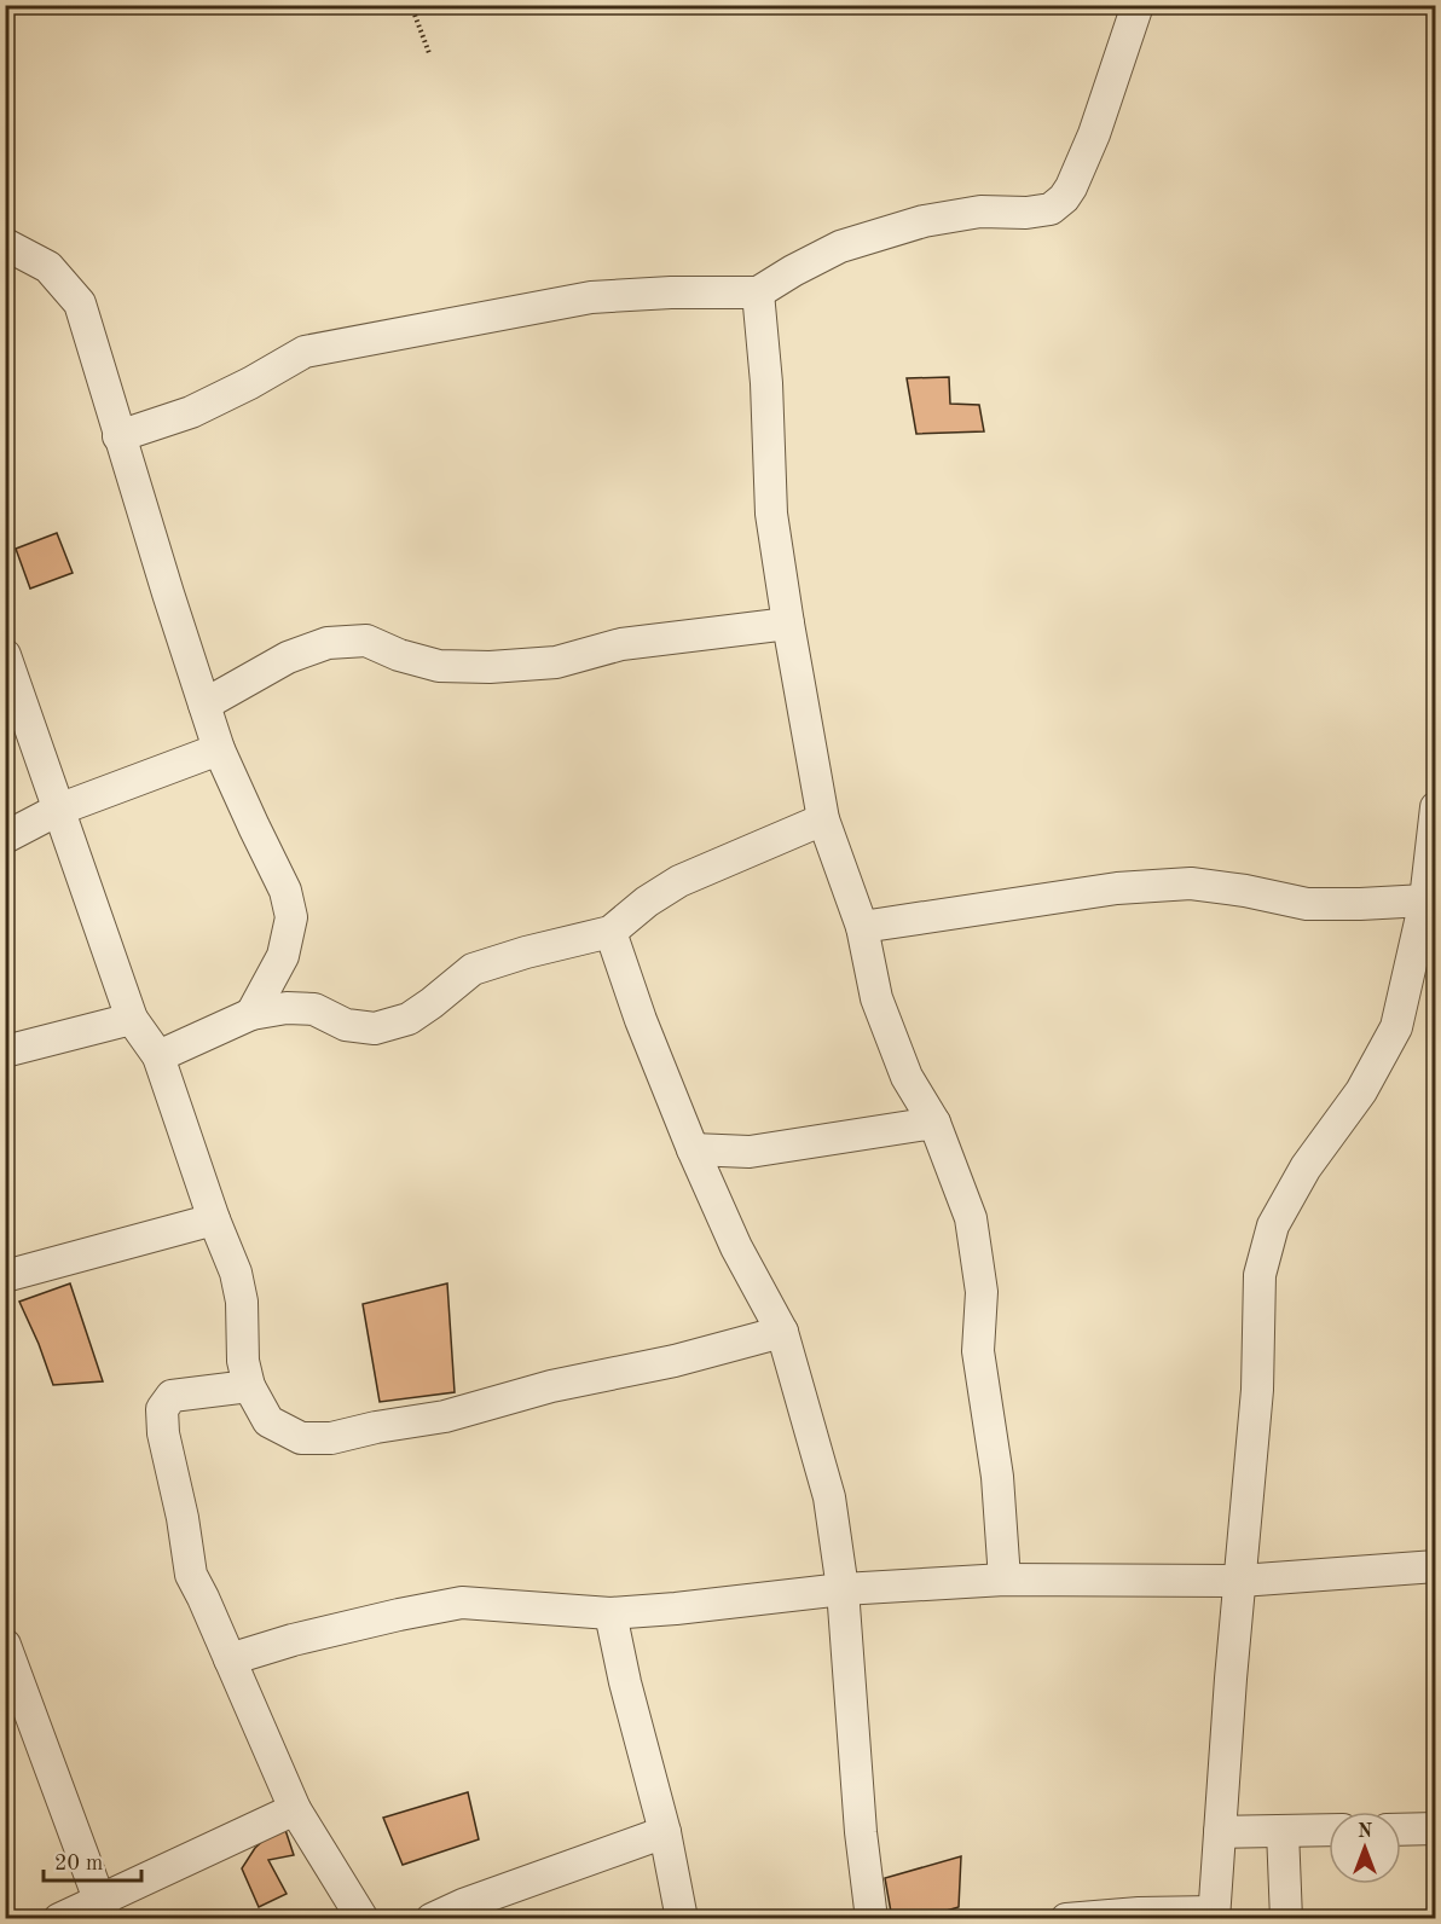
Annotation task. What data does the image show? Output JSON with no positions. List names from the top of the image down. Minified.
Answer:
{"scale_bar":"20 m","north":"top"}
